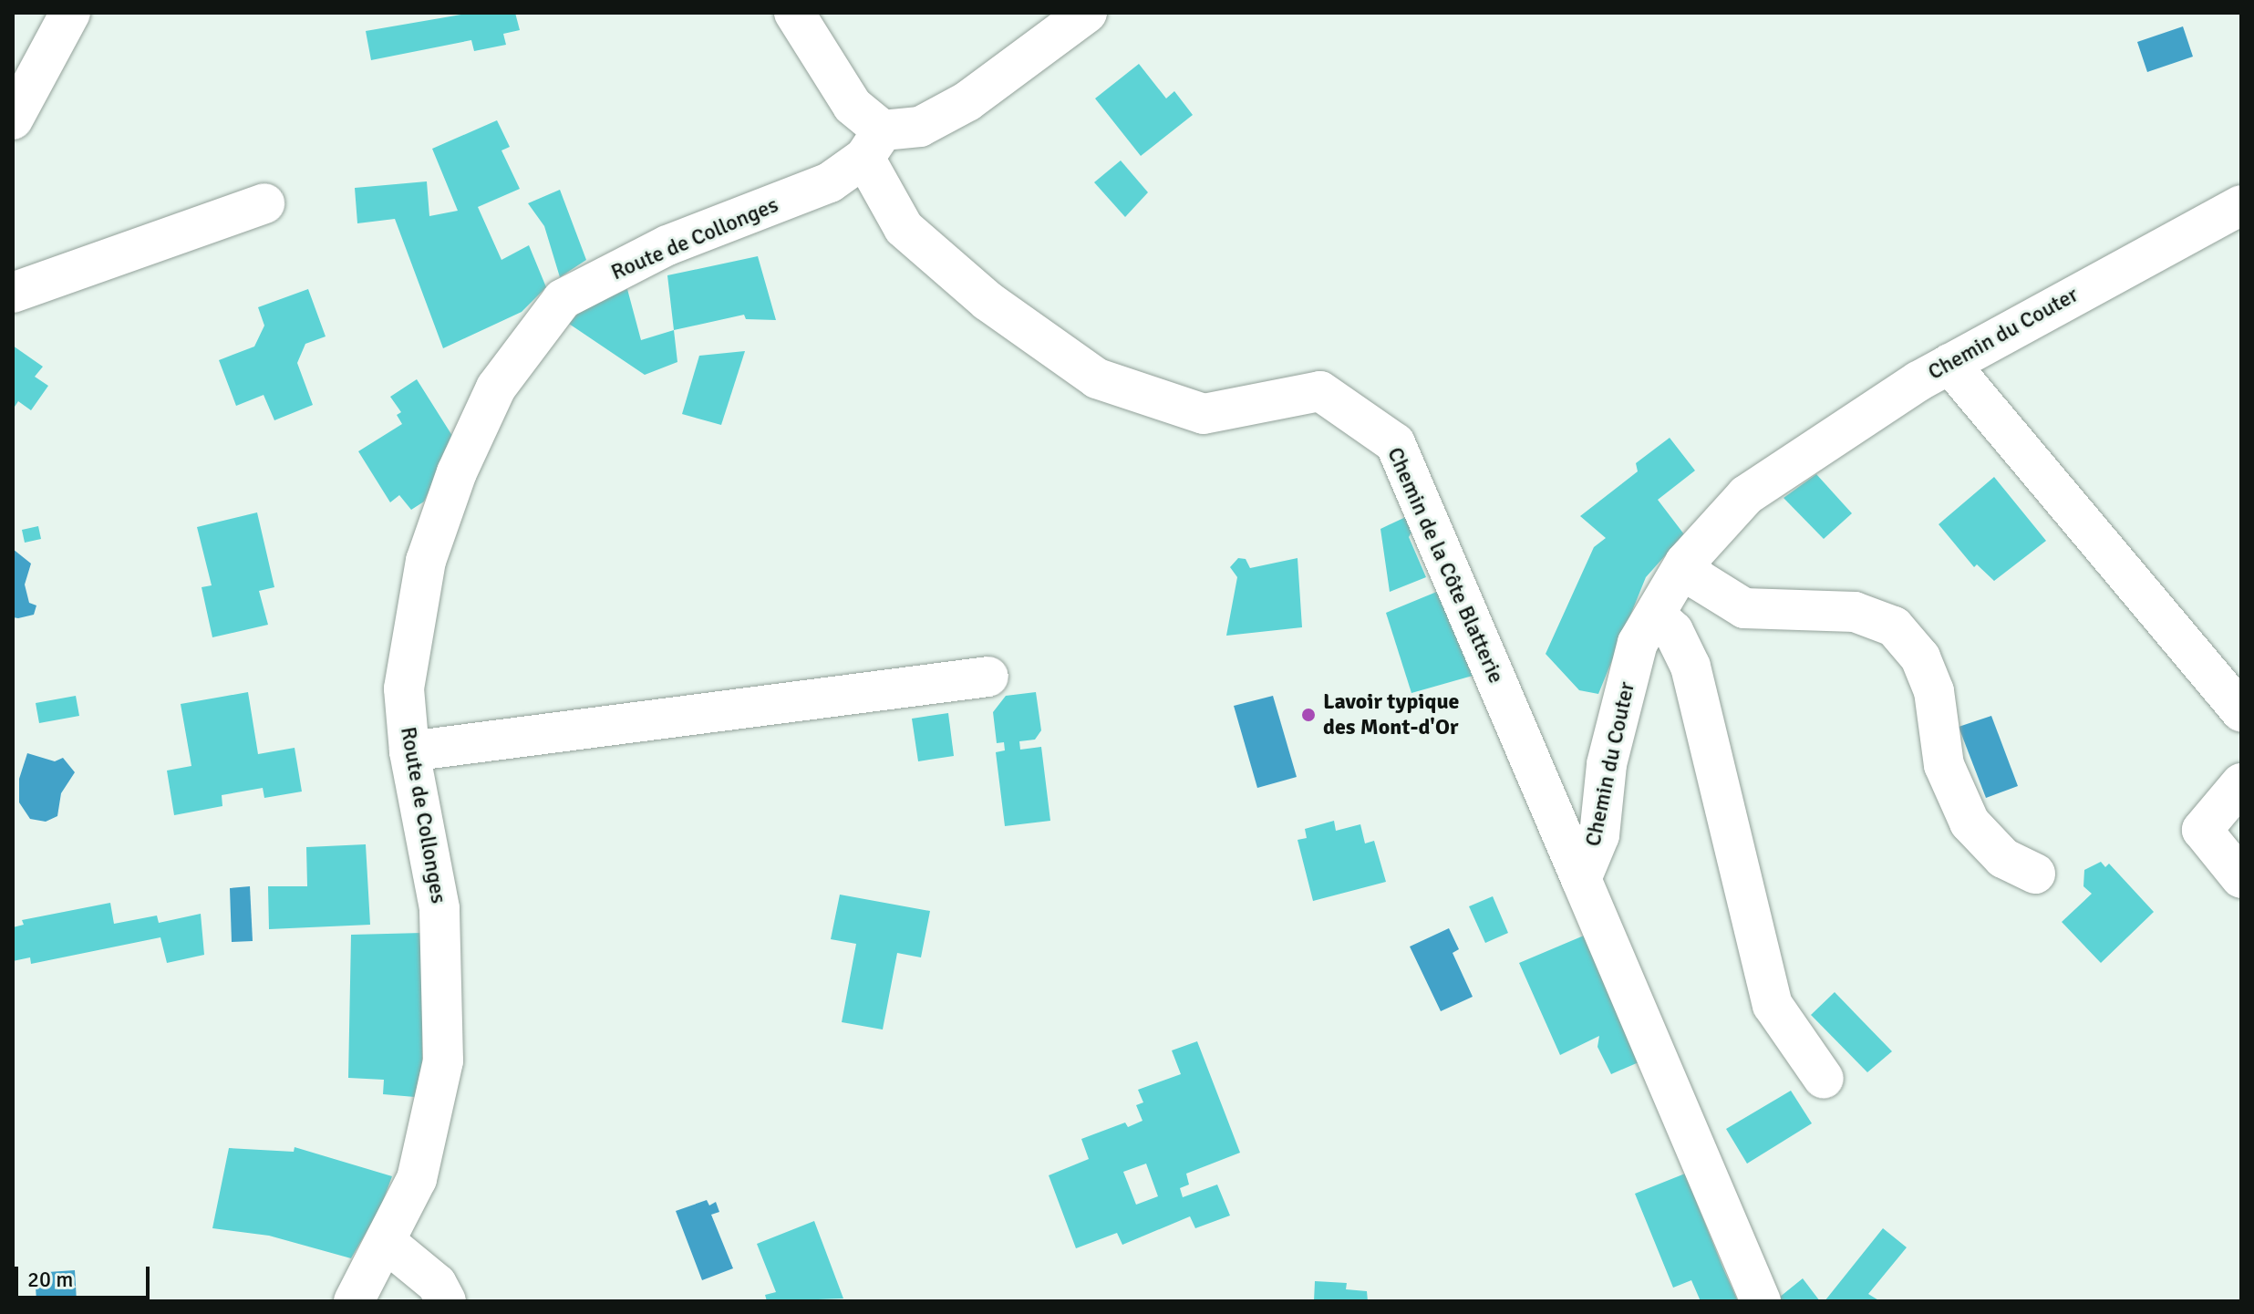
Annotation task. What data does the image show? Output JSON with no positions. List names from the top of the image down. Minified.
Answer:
{"streets":{"street":["Route de Collonges","Chemin du Couter","Chemin de la Côte Blatterie"]},"crossings":[["Route de Collonges","Chemin de la Côte Blatterie"],["Chemin du Couter","Chemin de la Côte Blatterie"]],"places":["Lavoir typique des Mont-d'Or"],"scale_bar":"20 m"}
